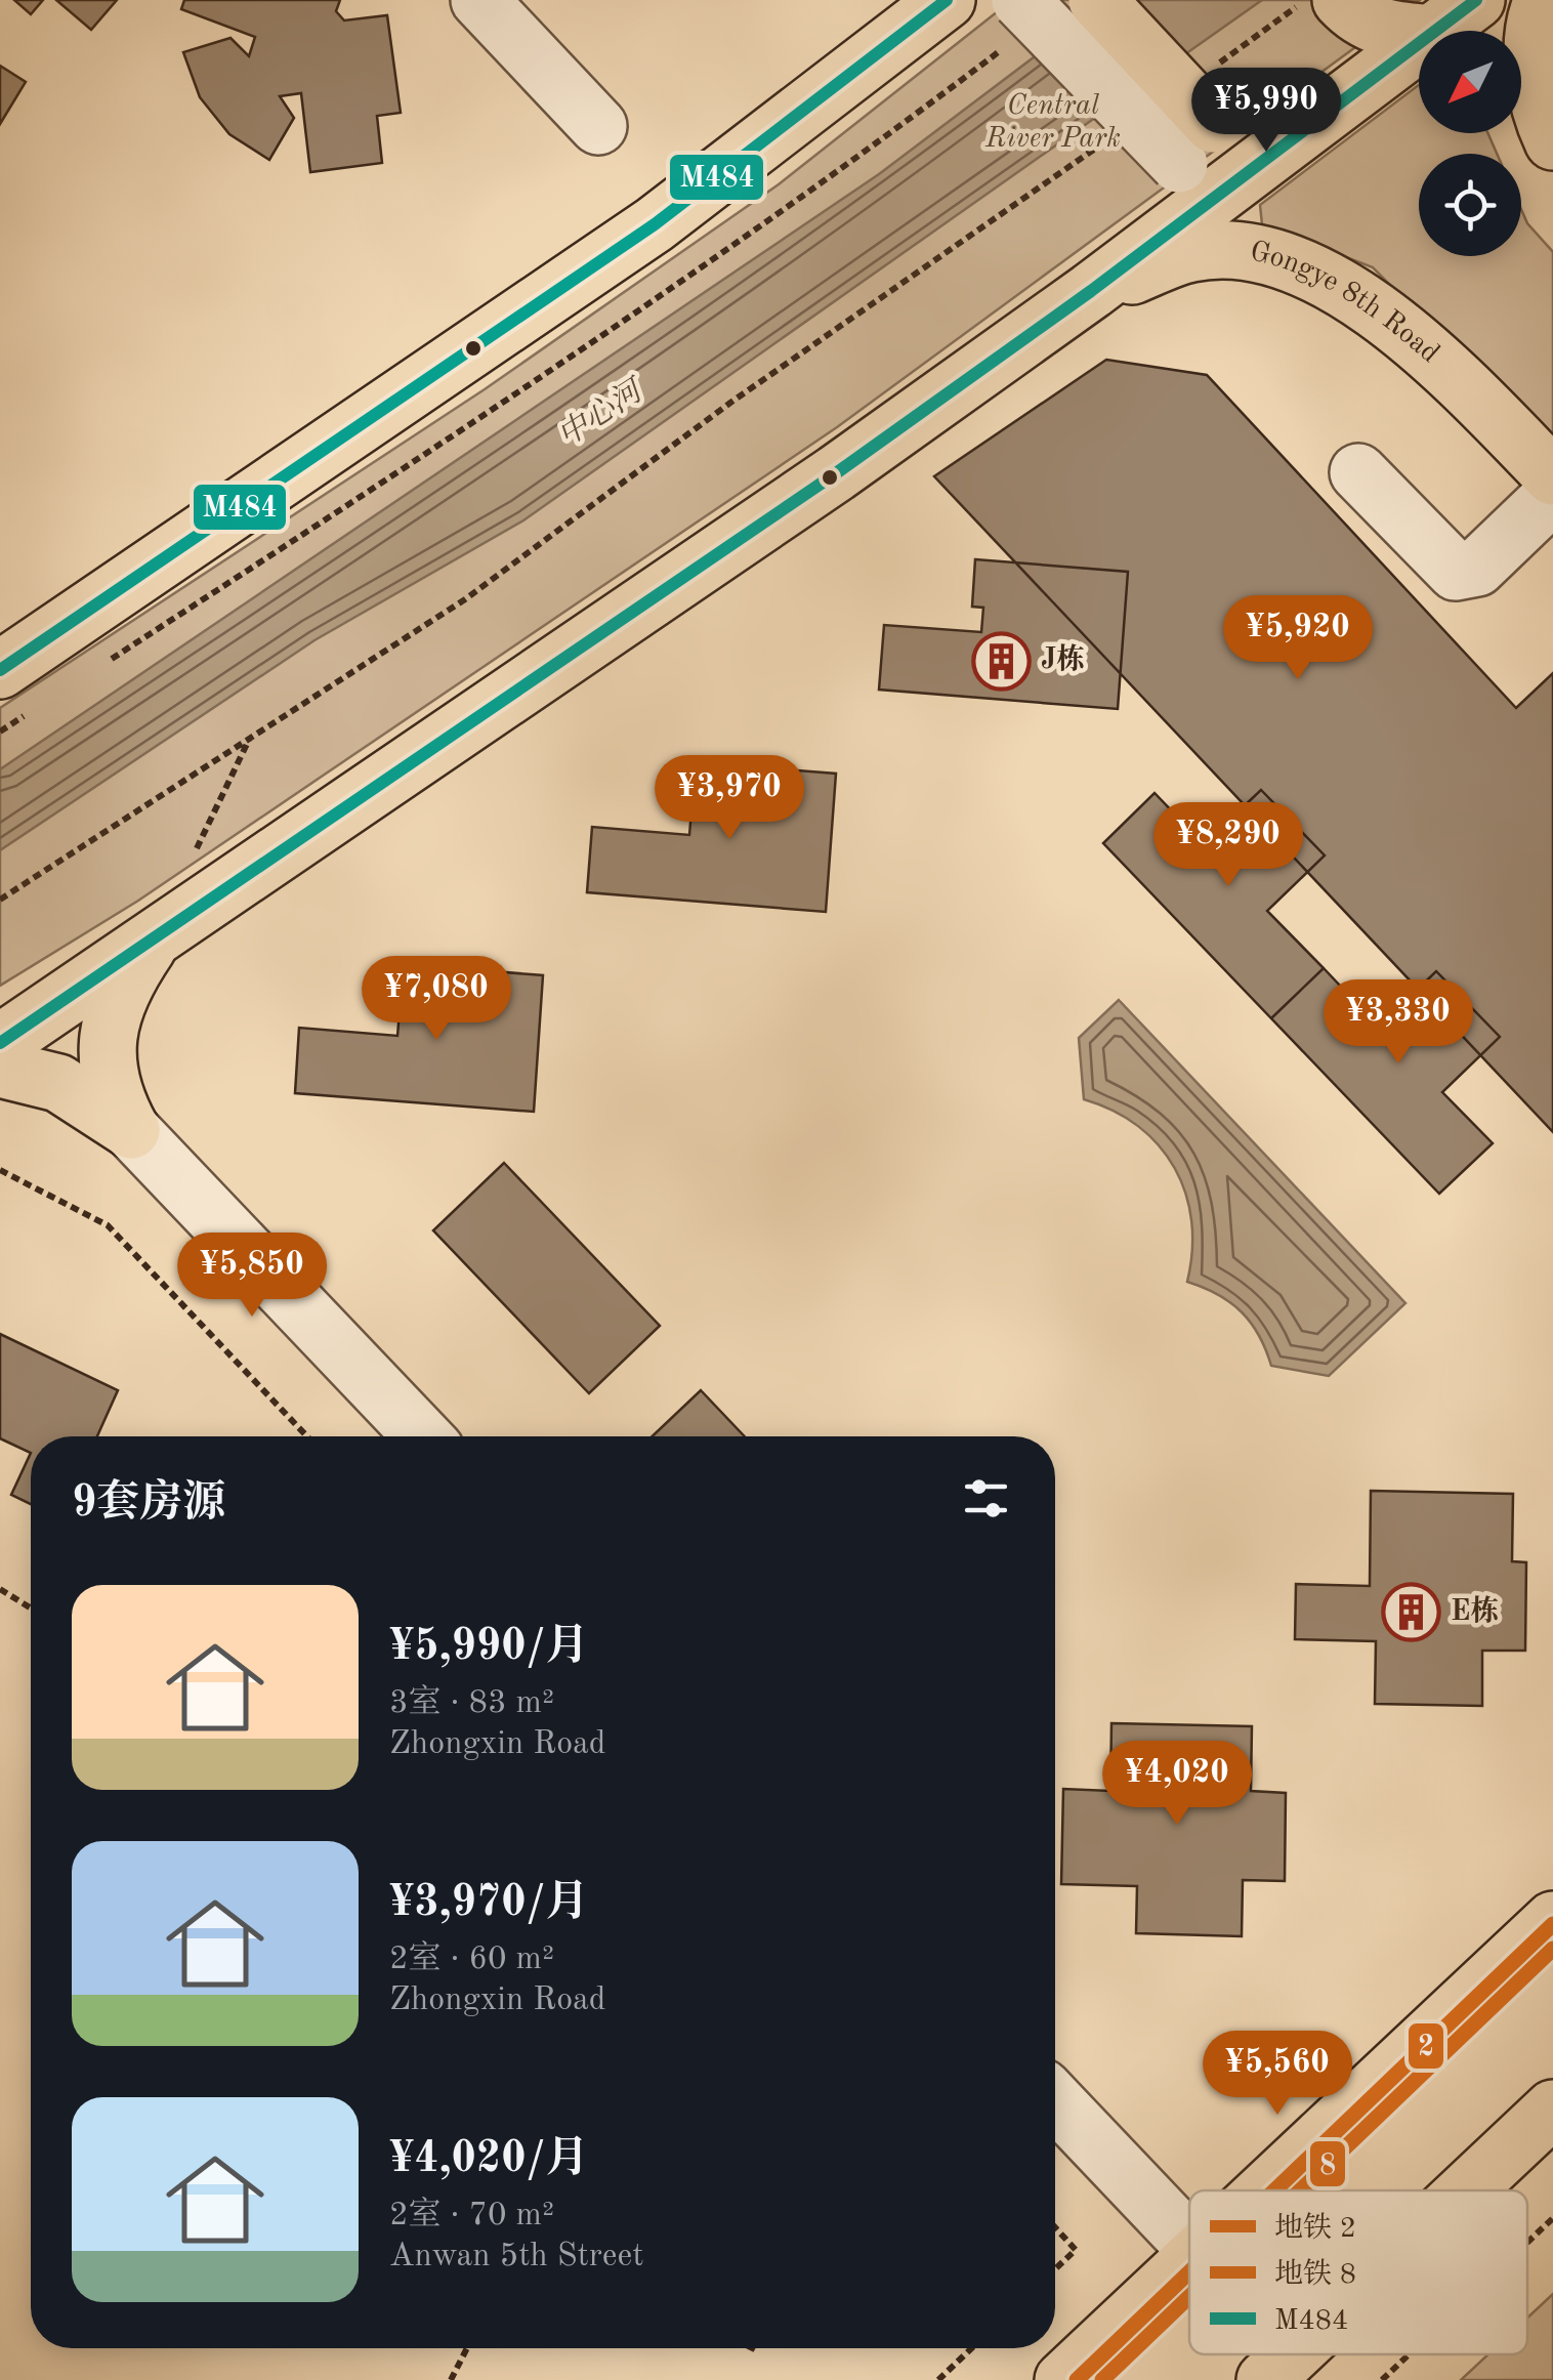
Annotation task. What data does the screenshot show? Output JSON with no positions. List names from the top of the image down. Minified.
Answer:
{"streets":{"main road":["Gongye 8th Road"]},"water":["中心河"],"parks":["Central River Park"],"places":{"building":["J栋","E栋"]},"lines":["transit line M484","metro line 2","metro line 8"],"legend":["地铁 2","地铁 8","M484"],"north":"bottom left","page":{"price":["¥5,990","¥5,920","¥3,970","¥8,290","¥7,080","¥3,330","¥5,850","¥4,020","¥5,560"],"heading":"9套房源","list":[{"name":"¥5,990/月","note":"3室 · 83 m² · Zhongxin Road"},{"name":"¥3,970/月","note":"2室 · 60 m² · Zhongxin Road"},{"name":"¥4,020/月","note":"2室 · 70 m² · Anwan 5th Street"}]}}
